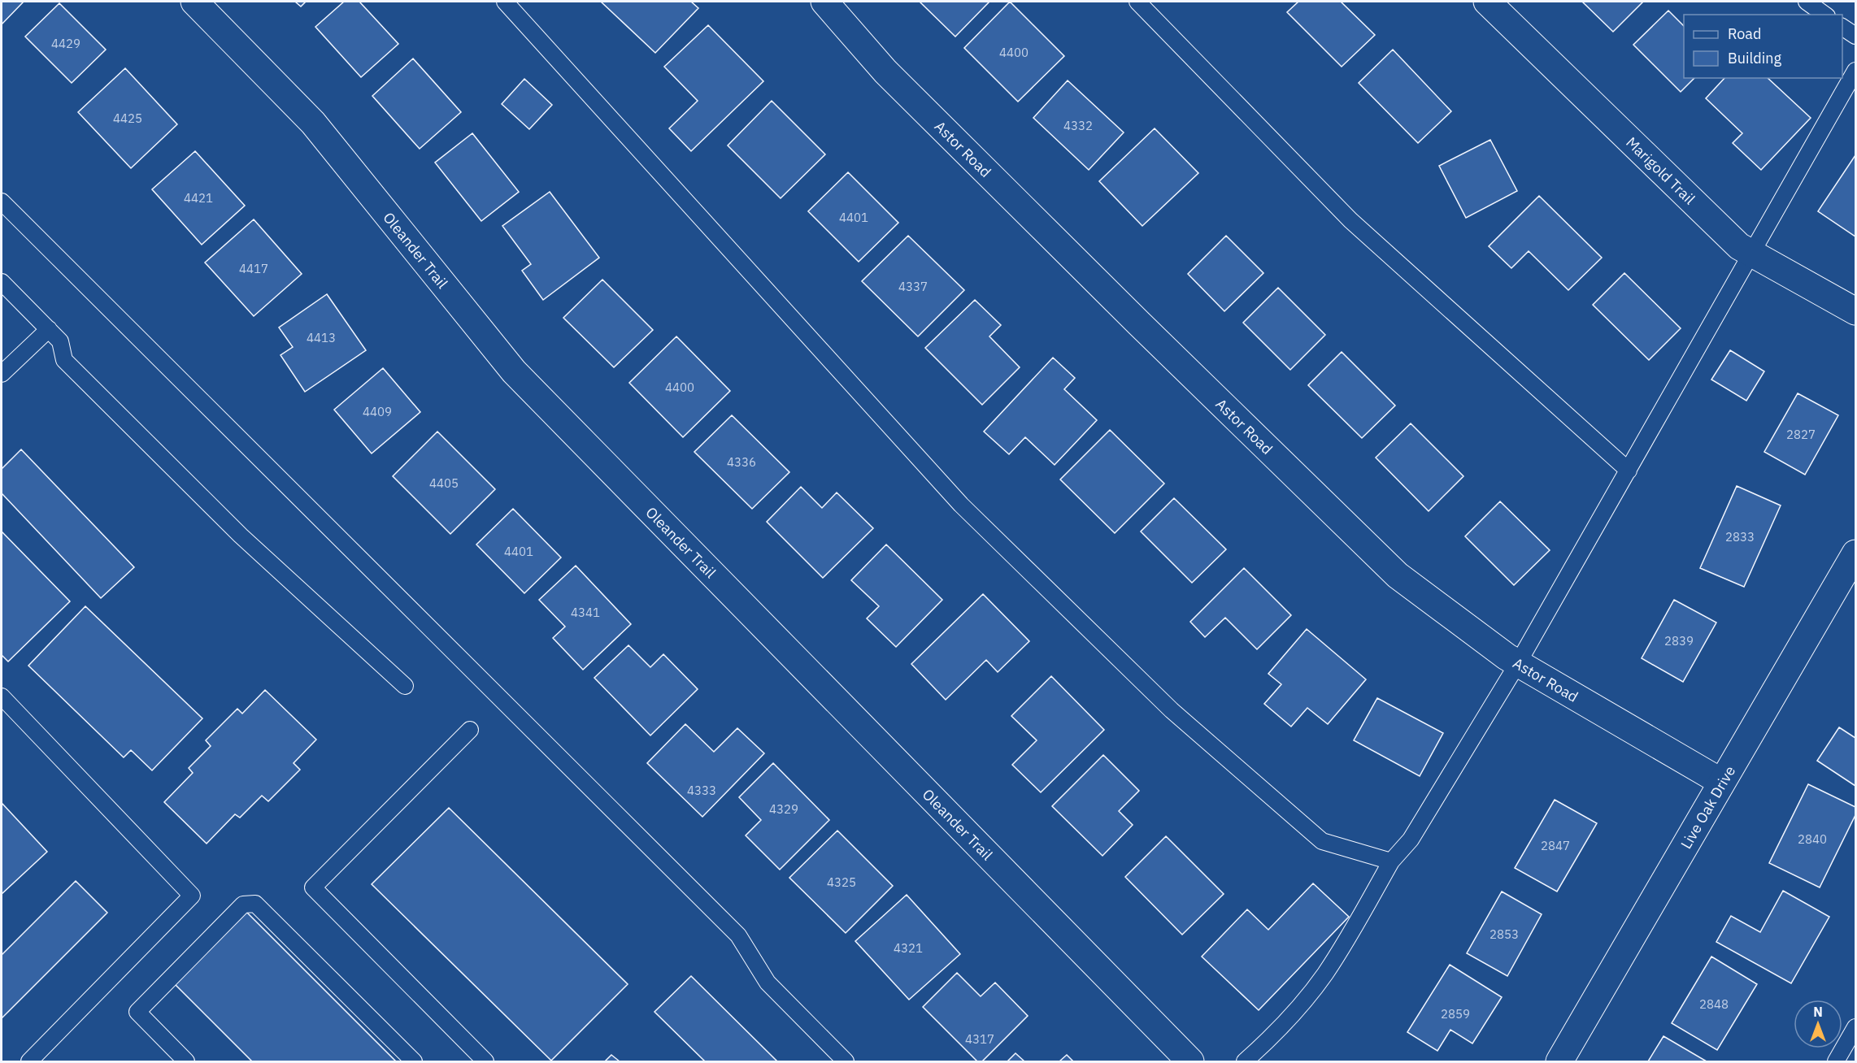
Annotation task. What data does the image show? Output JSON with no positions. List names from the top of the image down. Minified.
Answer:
{"streets":{"street":["Astor Road","Marigold Trail","Oleander Trail","Live Oak Drive"]},"crossings":[["Astor Road","Live Oak Drive"]],"house_numbers":["4429","4400","4425","4332","4421","4401","4417","4337","4413","4400","4409","2827","4336","4405","2833","4401","4341","2839","4333","4329","2840","2847","4325","2853","4321","2848","2859","4317"],"legend":["Road","Building"],"north":"top"}
